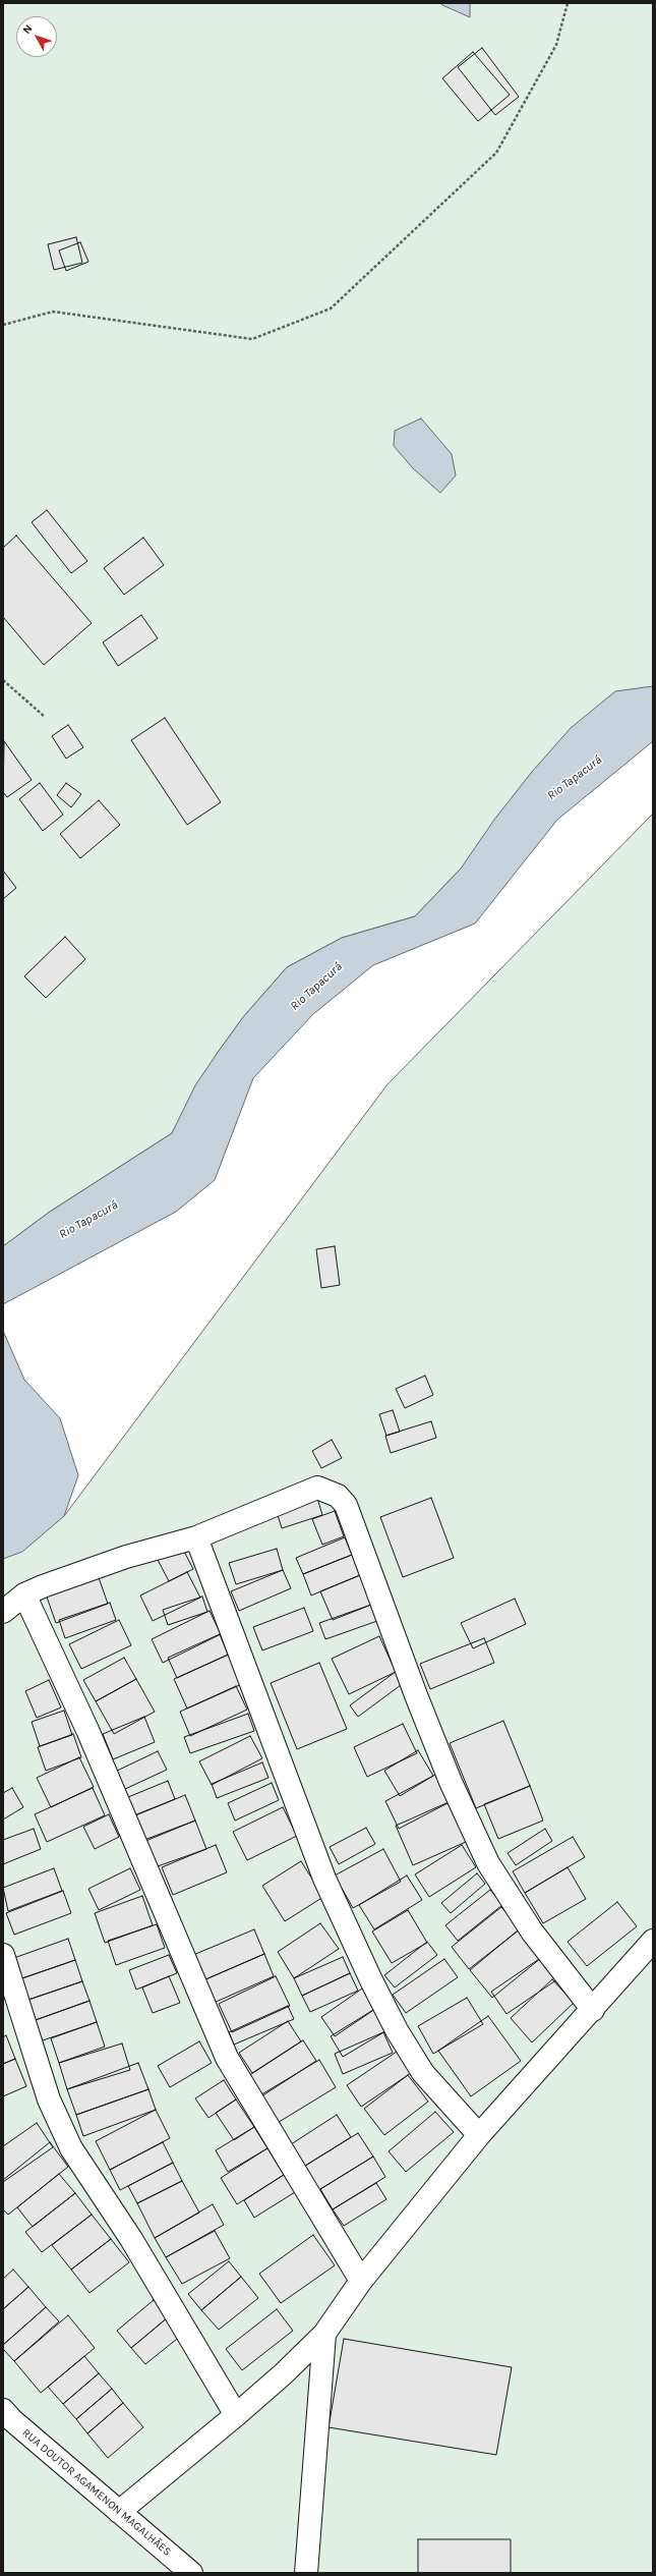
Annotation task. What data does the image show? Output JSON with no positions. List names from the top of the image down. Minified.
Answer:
{"streets":{"street":["RUA DOUTOR AGAMENON MAGALHÃES"]},"water":["Rio Tapacurá"],"north":"top left"}
